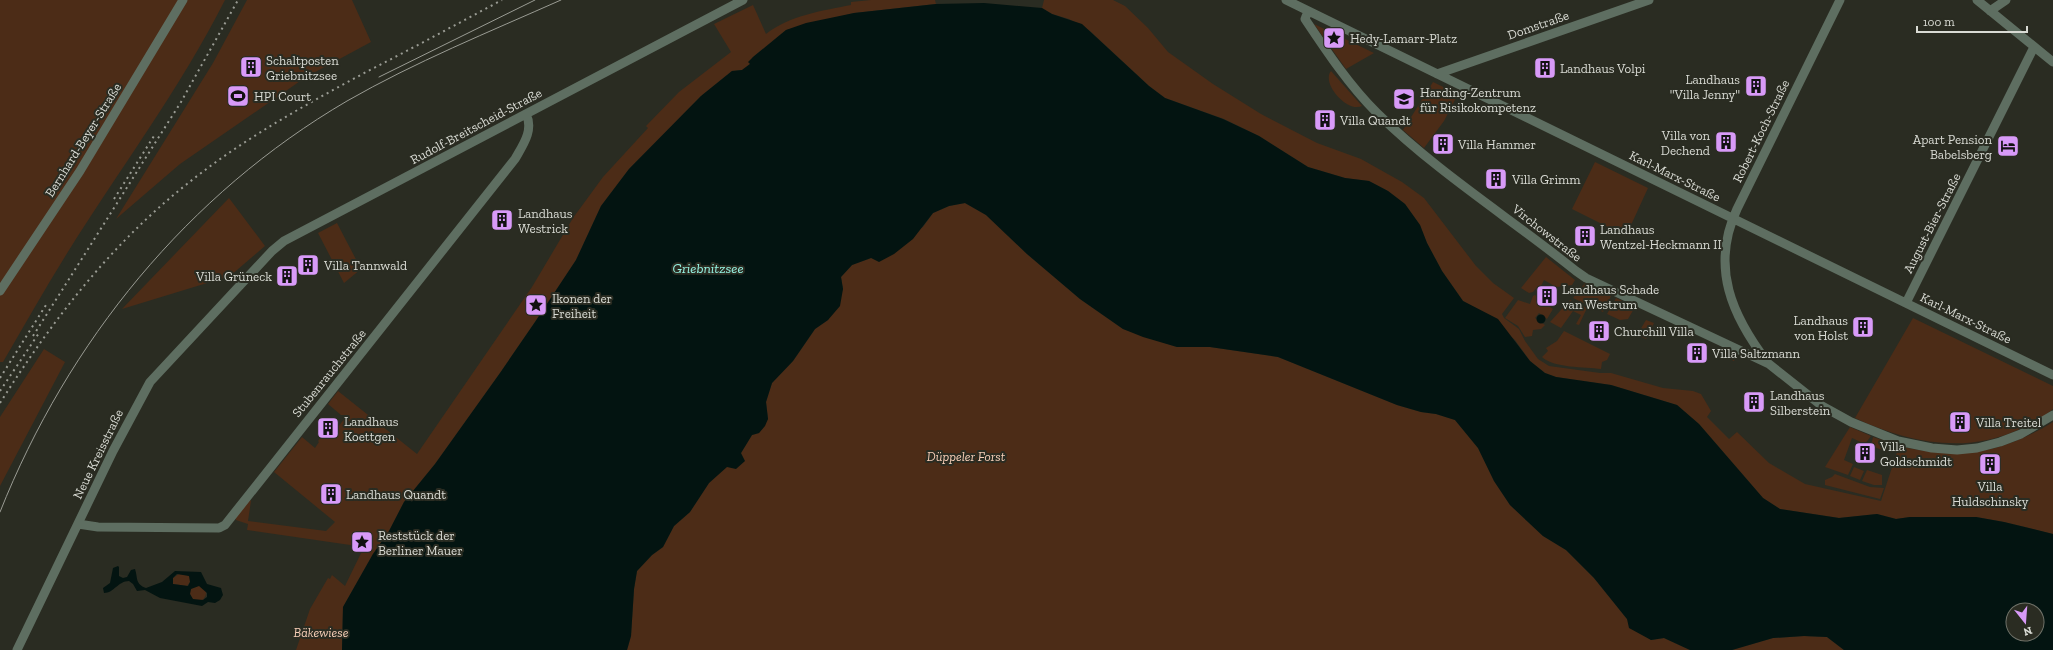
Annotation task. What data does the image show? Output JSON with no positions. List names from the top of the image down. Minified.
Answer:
{"streets":{"street":["Domstraße","Rudolf-Breitscheid-Straße","Robert-Koch-Straße","Bernhard-Beyer-Straße","Karl-Marx-Straße","August-Bier-Straße","Virchowstraße","Stubenrauchstraße","Neue Kreisstraße"]},"crossings":[["Domstraße","Karl-Marx-Straße"],["Rudolf-Breitscheid-Straße","Stubenrauchstraße"],["Rudolf-Breitscheid-Straße","Neue Kreisstraße"],["Robert-Koch-Straße","Karl-Marx-Straße"],["Robert-Koch-Straße","Virchowstraße"],["Karl-Marx-Straße","August-Bier-Straße"],["Karl-Marx-Straße","Virchowstraße"],["Stubenrauchstraße","Neue Kreisstraße"]],"water":["Griebnitzsee"],"parks":["Düppeler Forst","Bäkewiese"],"places":{"place":["Hedy-Lamarr-Platz","Ikonen der Freiheit","Reststück der Berliner Mauer"],"building":["Schaltposten Griebnitzsee","Landhaus Volpi","Landhaus \"Villa Jenny\"","Villa Quandt","Villa von Dechend","Villa Hammer","Villa Grimm","Landhaus Westrick","Landhaus Wentzel-Heckmann II","Villa Tannwald","Villa Grüneck","Landhaus Schade van Westrum","Landhaus von Holst","Churchill Villa","Villa Saltzmann","Landhaus Silberstein","Villa Treitel","Landhaus Koettgen","Villa Goldschmidt","Villa Huldschinsky","Landhaus Quandt"],"sports":["HPI Court"],"school or university":["Harding-Zentrum für Risikokompetenz"],"hotel":["Apart Pension Babelsberg"]},"scale_bar":"100 m","north":"bottom"}
